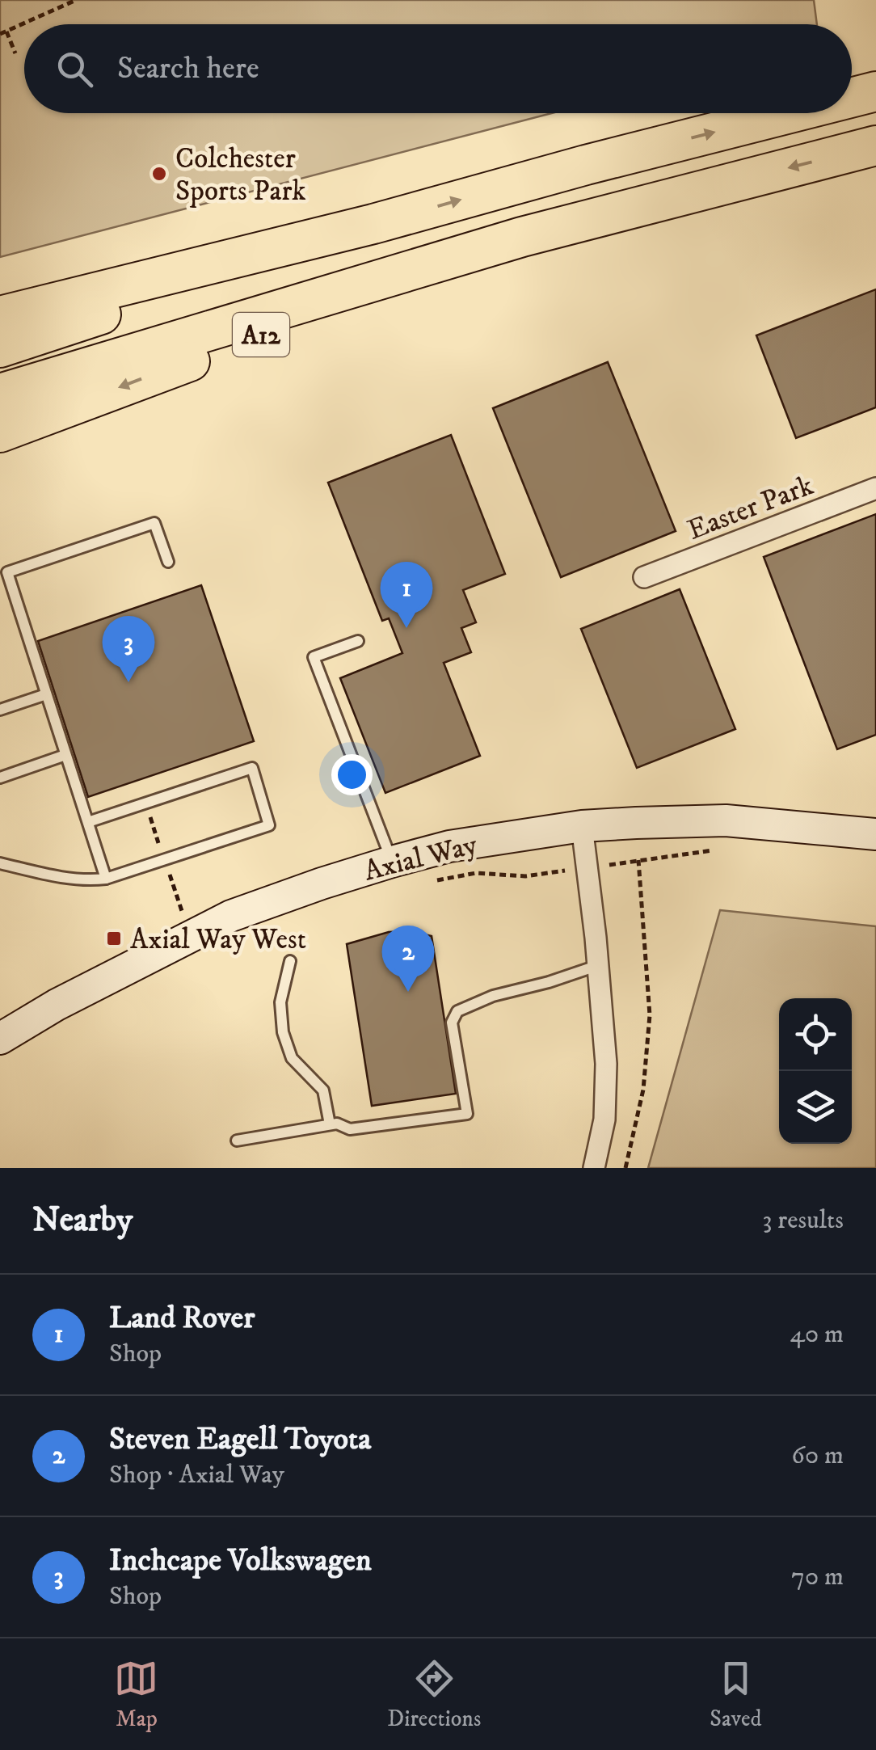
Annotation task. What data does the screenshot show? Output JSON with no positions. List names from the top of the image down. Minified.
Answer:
{"streets":{"highway":["A12"],"street":["Easter Park","Axial Way"]},"places":{"other":["Colchester Sports Park"],"transit":["Axial Way West"]},"page":{"search":"Search here","pins":["1","3","2"],"heading":["Nearby","3 results"],"list":[{"mark":"1","name":"Land Rover","note":"Shop","value":"40 m"},{"mark":"2","name":"Steven Eagell Toyota","note":"Shop · Axial Way","value":"60 m"},{"mark":"3","name":"Inchcape Volkswagen","note":"Shop","value":"70 m"}],"nav":["Map","Directions","Saved"]}}
